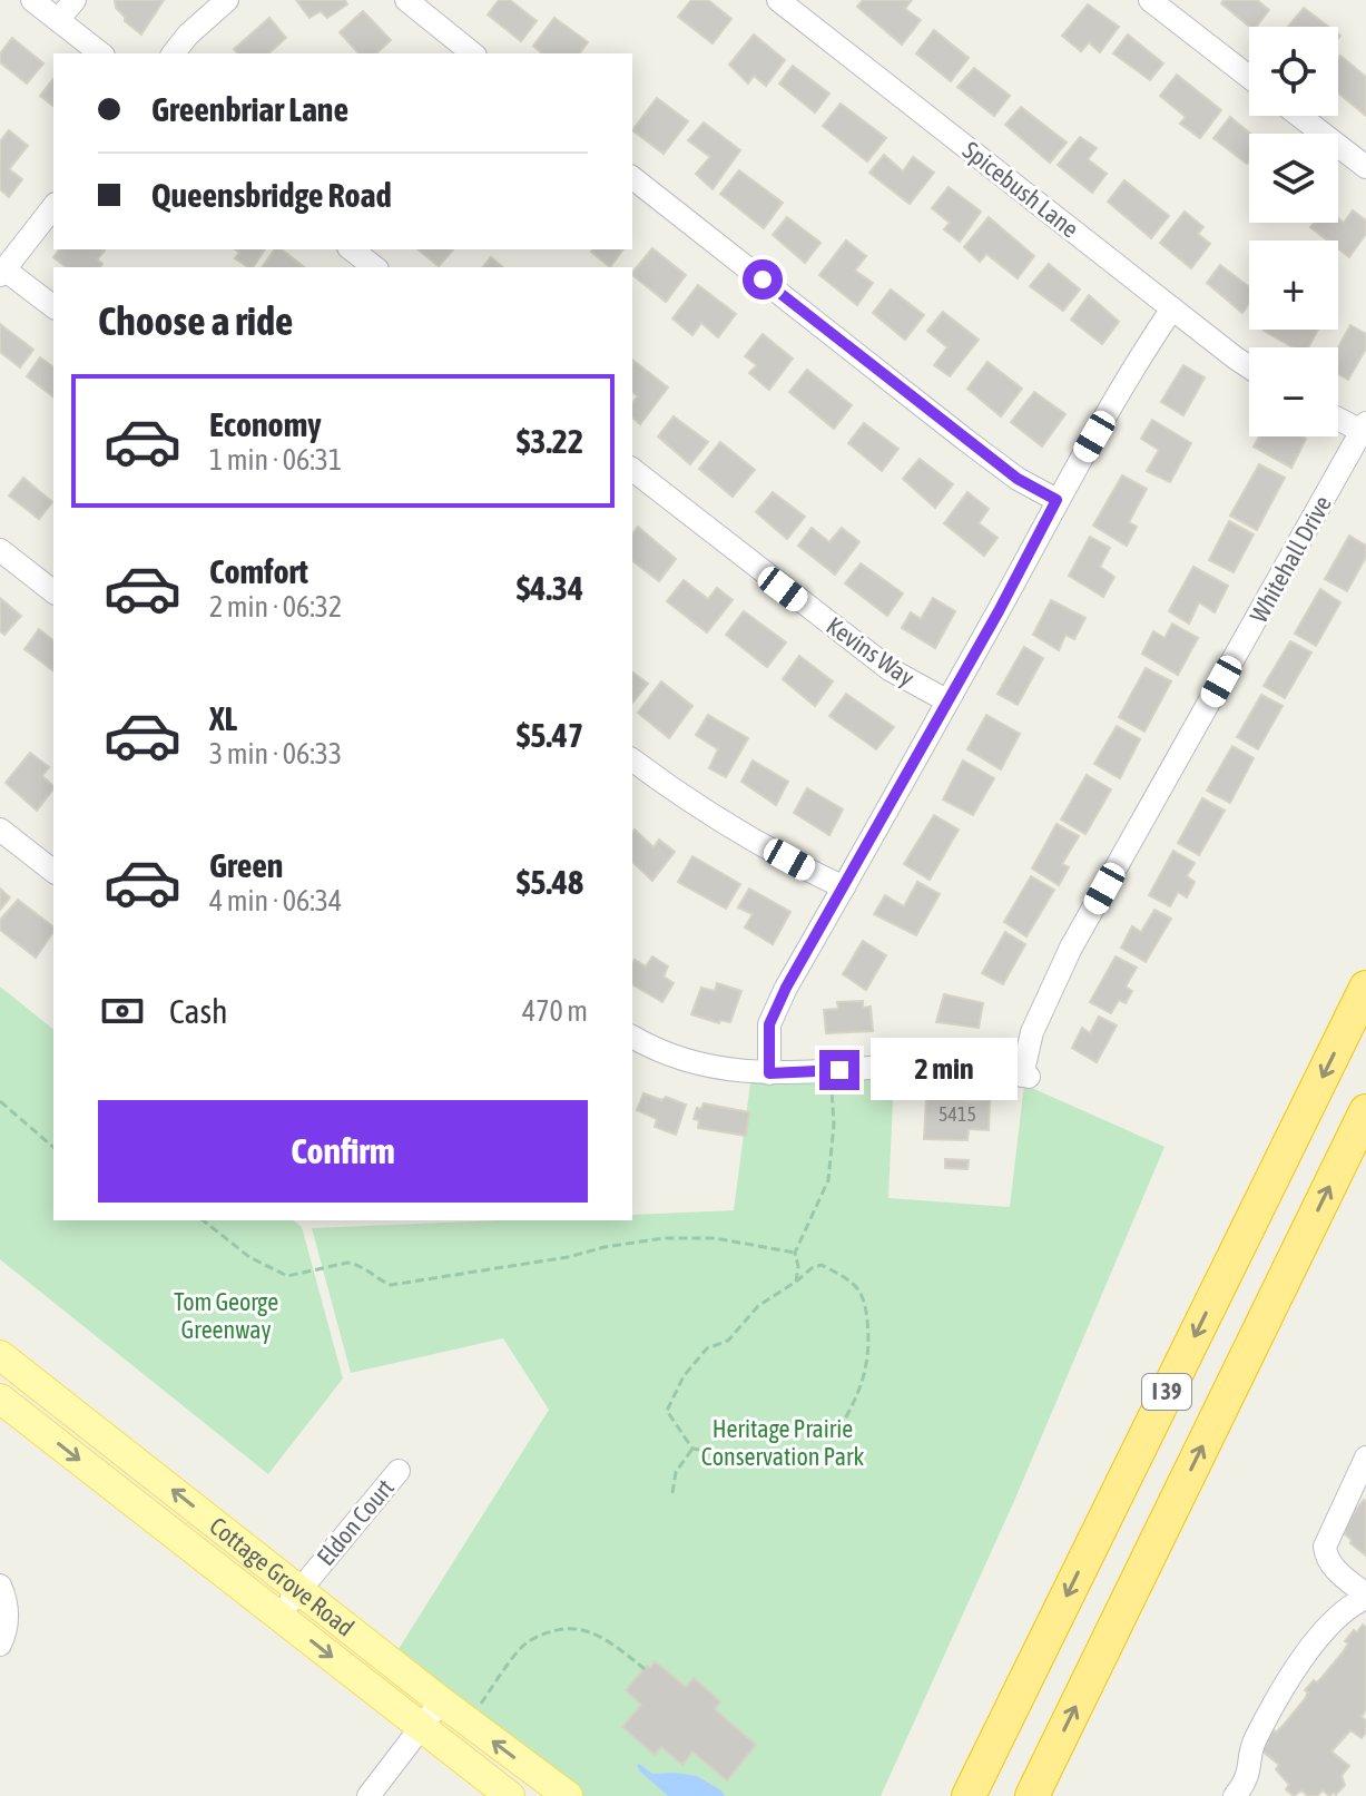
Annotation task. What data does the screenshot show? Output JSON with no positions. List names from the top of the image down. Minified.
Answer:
{"streets":{"highway":["I 39"],"main road":["Cottage Grove Road"],"street":["Spicebush Lane","Whitehall Drive","Kevins Way","Eldon Court"]},"crossings":[["Eldon Court","Cottage Grove Road"]],"parks":["Tom George Greenway","Heritage Prairie Conservation Park"],"house_numbers":["5415"],"page":{"map_buttons":["+","−"],"banner":["Greenbriar Lane","Queensbridge Road"],"heading":"Choose a ride","list":[{"name":"Economy","note":"1 min · 06:31","value":"$3.22"},{"name":"Comfort","note":"2 min · 06:32","value":"$4.34"},{"name":"XL","note":"3 min · 06:33","value":"$5.47"},{"name":"Green","note":"4 min · 06:34","value":"$5.48"}],"pay":["Cash","470 m"],"bubble":"2 min","buttons":"Confirm"}}
